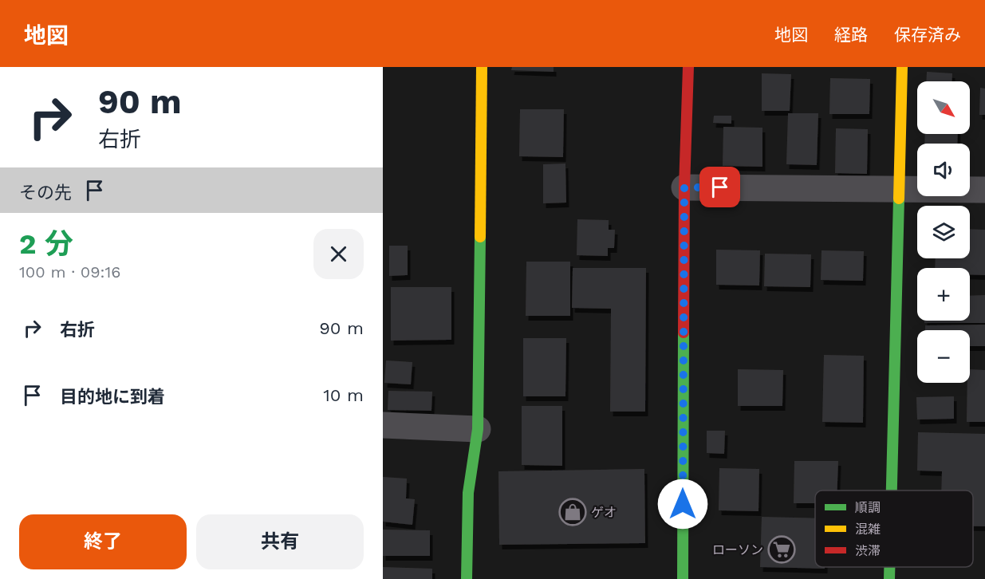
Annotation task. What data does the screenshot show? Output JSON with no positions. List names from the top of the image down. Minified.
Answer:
{"places":{"shop":["ゲオ"],"supermarket":["ローソン"]},"legend":["順調","混雑","渋滞"],"north":"bottom right","page":{"header":"地図","nav":["地図","経路","保存済み"],"turn":["90 m","右折"],"map_buttons":["+","−"],"then":"その先","heading":["2 分","100 m · 09:16"],"list":[{"name":"右折","value":"90 m"},{"name":"目的地に到着","value":"10 m"}],"buttons":["終了","共有"]}}
